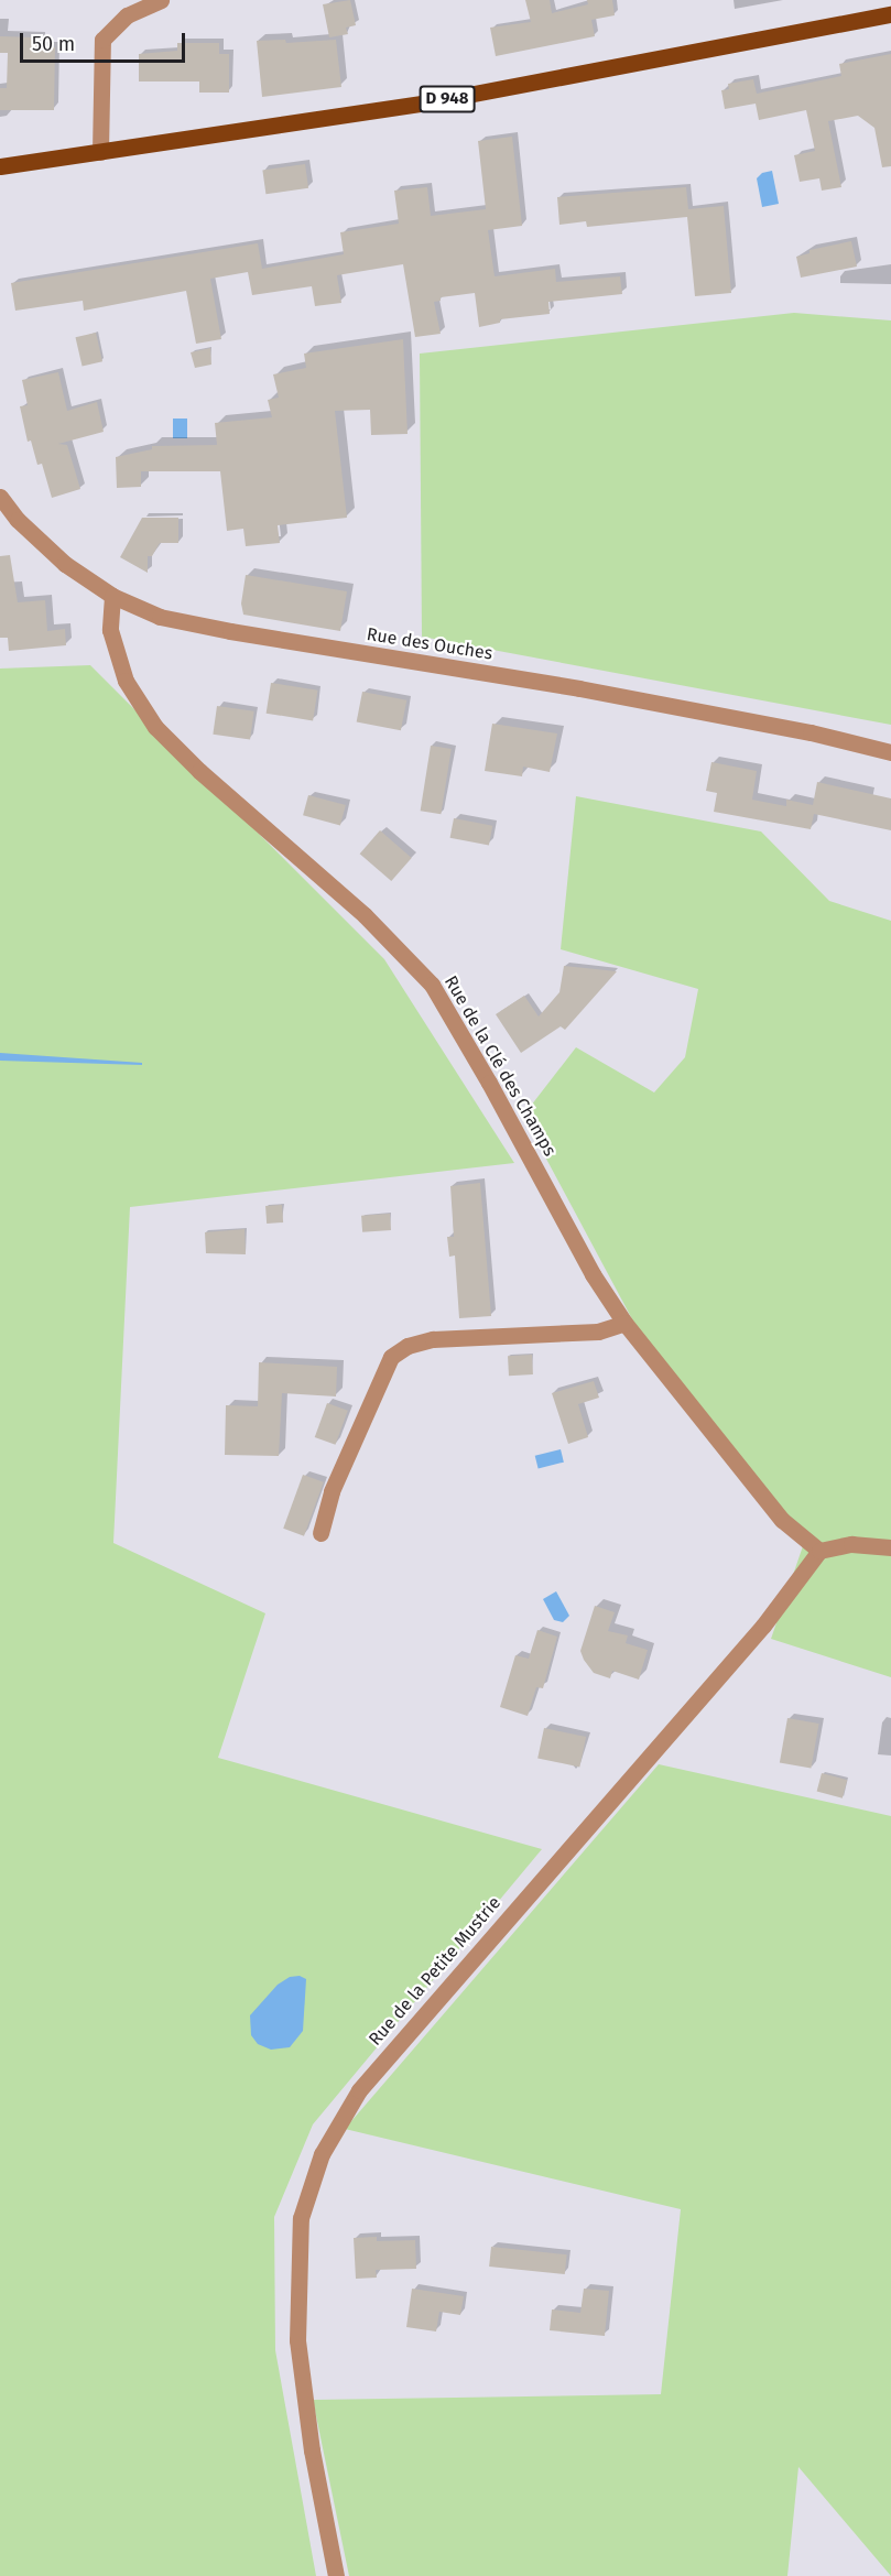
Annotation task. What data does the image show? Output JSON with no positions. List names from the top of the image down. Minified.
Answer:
{"streets":{"main road":["D 948"],"street":["Rue des Ouches","Rue de la Clé des Champs","Rue de la Petite Mustrie"]},"crossings":[["Rue des Ouches","Rue de la Clé des Champs"],["Rue de la Clé des Champs","Rue de la Petite Mustrie"]],"scale_bar":"50 m"}
